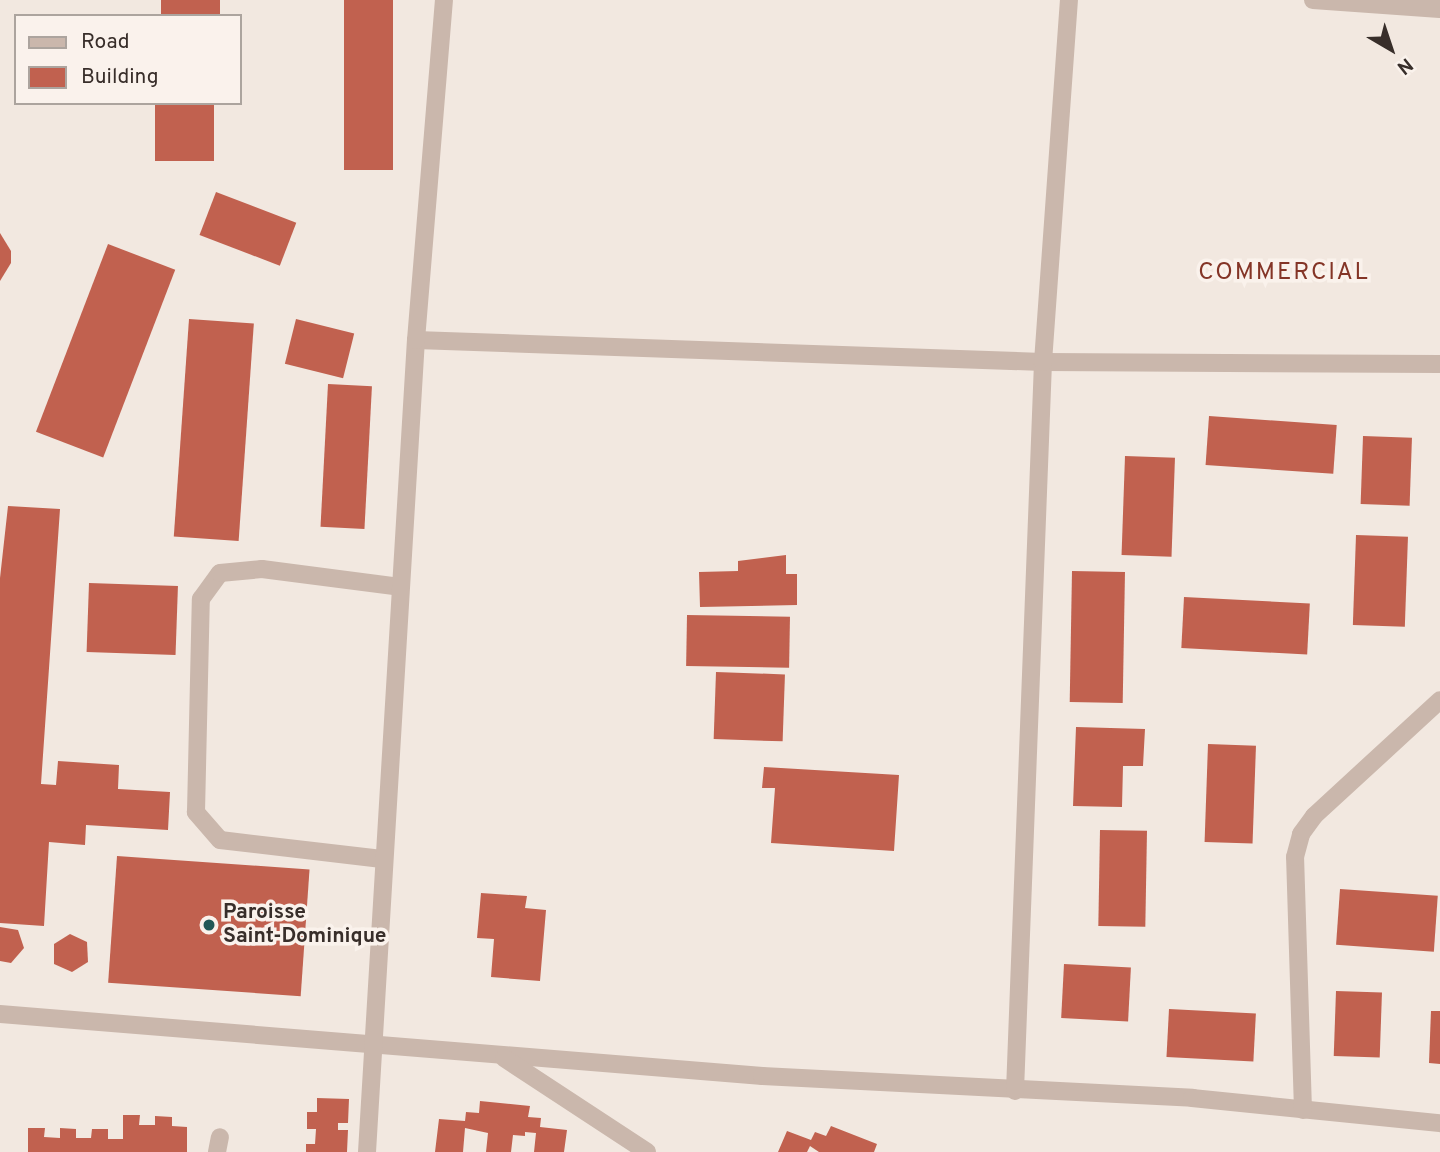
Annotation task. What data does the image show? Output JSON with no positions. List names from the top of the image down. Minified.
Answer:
{"districts":["COMMERCIAL"],"places":["Paroisse Saint-Dominique"],"legend":["Road","Building"],"north":"bottom right"}
